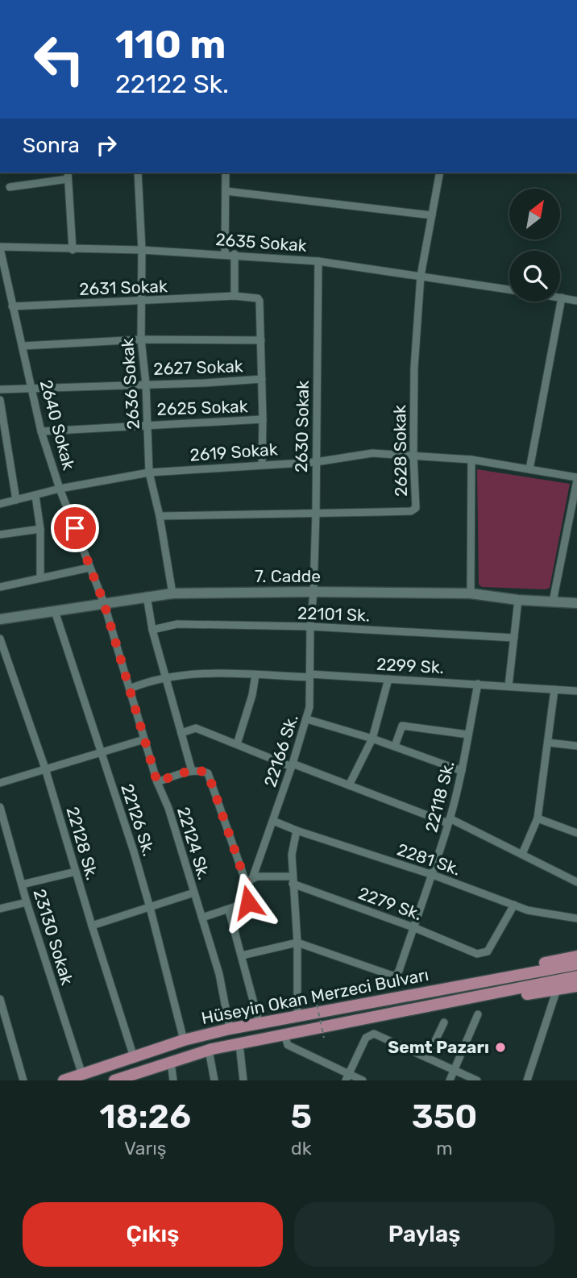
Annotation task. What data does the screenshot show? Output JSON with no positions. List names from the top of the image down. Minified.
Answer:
{"streets":{"main road":["Hüseyin Okan Merzeci Bulvarı"],"street":["2635 Sokak","2631 Sokak","2627 Sokak","2636 Sokak","2625 Sokak","2640 Sokak","2630 Sokak","2628 Sokak","2619 Sokak","7. Cadde","22101 Sk.","2299 Sk.","22166 Sk.","22118 Sk.","22126 Sk.","22128 Sk.","22124 Sk.","2281 Sk.","2279 Sk.","23130 Sokak"]},"crossings":[["2635 Sokak","2636 Sokak"],["2635 Sokak","2640 Sokak"],["2635 Sokak","2630 Sokak"],["2635 Sokak","2628 Sokak"],["2631 Sokak","2636 Sokak"],["2631 Sokak","2640 Sokak"],["2627 Sokak","2636 Sokak"],["2627 Sokak","2640 Sokak"],["2636 Sokak","2625 Sokak"],["2636 Sokak","2628 Sokak"],["2636 Sokak","2619 Sokak"],["2636 Sokak","7. Cadde"],["2625 Sokak","2640 Sokak"],["2640 Sokak","2619 Sokak"],["2640 Sokak","7. Cadde"],["2640 Sokak","22124 Sk."],["2630 Sokak","2628 Sokak"],["2630 Sokak","2619 Sokak"],["2630 Sokak","7. Cadde"],["2630 Sokak","22166 Sk."],["2628 Sokak","2619 Sokak"],["7. Cadde","22166 Sk."],["7. Cadde","22126 Sk."],["7. Cadde","22124 Sk."],["22101 Sk.","22166 Sk."],["2299 Sk.","22166 Sk."],["2299 Sk.","22118 Sk."],["2299 Sk.","22124 Sk."],["22166 Sk.","2281 Sk."],["22166 Sk.","2279 Sk."],["22118 Sk.","2281 Sk."],["22118 Sk.","2279 Sk."],["22126 Sk.","Hüseyin Okan Merzeci Bulvarı"],["22128 Sk.","Hüseyin Okan Merzeci Bulvarı"],["22124 Sk.","Hüseyin Okan Merzeci Bulvarı"],["2281 Sk.","2279 Sk."],["23130 Sokak","Hüseyin Okan Merzeci Bulvarı"]],"places":["Semt Pazarı"],"north":"top right","page":{"turn":["110 m","22122 Sk."],"then":"Sonra","eta":["18:26","Varış","5","dk","350","m"],"buttons":["Çıkış","Paylaş"]}}
